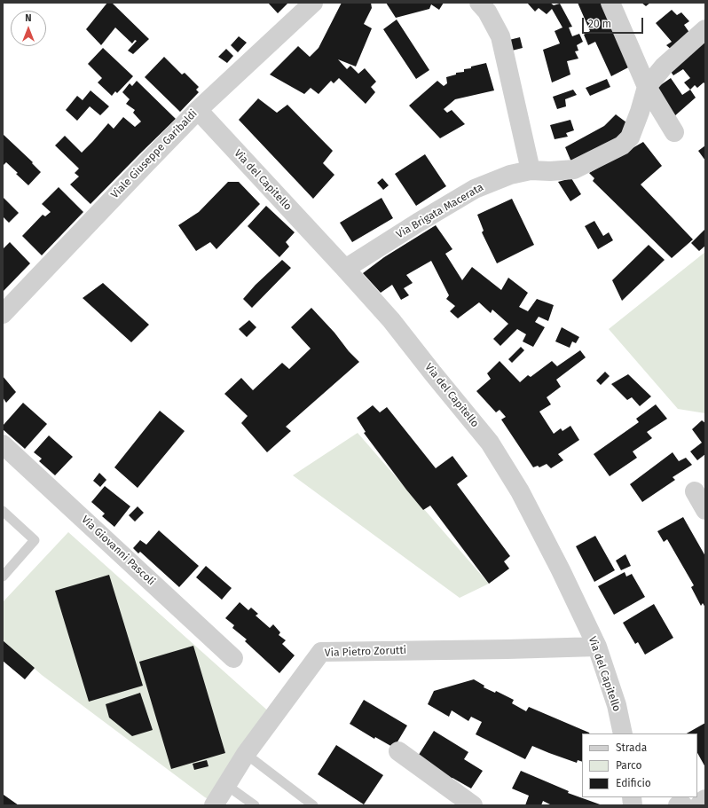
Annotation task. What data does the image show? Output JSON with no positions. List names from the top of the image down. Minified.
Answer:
{"streets":{"street":["Viale Giuseppe Garibaldi","Via del Capitello","Via Brigata Macerata","Via Giovanni Pascoli","Via Pietro Zorutti"]},"crossings":[["Viale Giuseppe Garibaldi","Via del Capitello"],["Via del Capitello","Via Brigata Macerata"],["Via del Capitello","Via Pietro Zorutti"]],"legend":["Strada","Parco","Edificio"],"scale_bar":"20 m","north":"top"}
